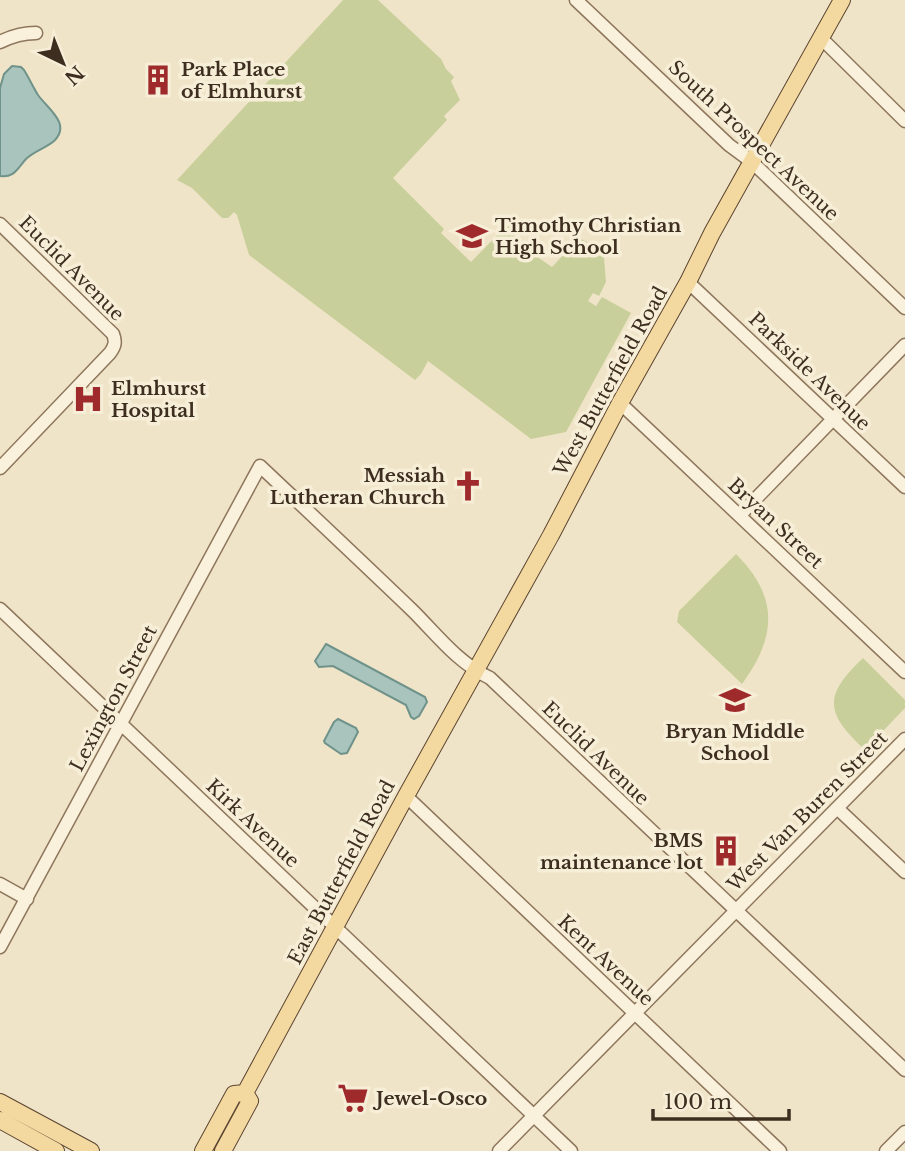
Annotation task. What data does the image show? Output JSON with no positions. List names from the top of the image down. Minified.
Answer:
{"streets":{"main road":["West Butterfield Road","East Butterfield Road"],"street":["South Prospect Avenue","Euclid Avenue","Parkside Avenue","Bryan Street","Lexington Street","West Van Buren Street","Kirk Avenue","Kent Avenue"]},"crossings":[["South Prospect Avenue","West Butterfield Road"],["Euclid Avenue","West Butterfield Road"],["Euclid Avenue","Lexington Street"],["Euclid Avenue","West Van Buren Street"],["Euclid Avenue","East Butterfield Road"],["Parkside Avenue","West Butterfield Road"],["West Butterfield Road","Bryan Street"],["West Butterfield Road","East Butterfield Road"],["Lexington Street","Kirk Avenue"],["West Van Buren Street","Kirk Avenue"],["West Van Buren Street","Kent Avenue"],["Kirk Avenue","East Butterfield Road"],["East Butterfield Road","Kent Avenue"]],"places":{"building":["Park Place of Elmhurst","BMS maintenance lot"],"school or university":["Timothy Christian High School","Bryan Middle School"],"hospital":["Elmhurst Hospital"],"church":["Messiah Lutheran Church"],"supermarket":["Jewel-Osco"]},"scale_bar":"100 m","north":"bottom right"}
